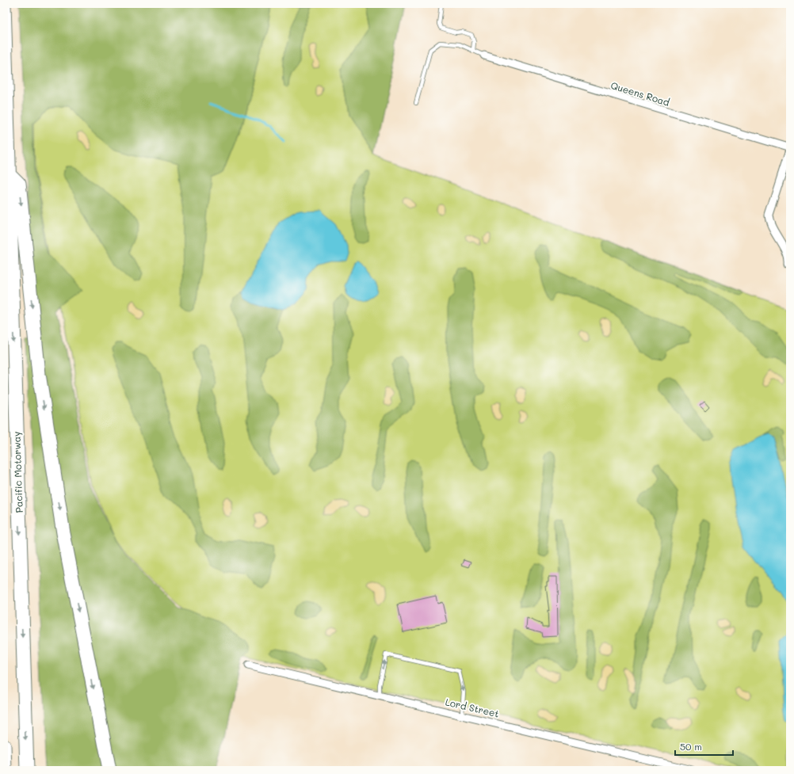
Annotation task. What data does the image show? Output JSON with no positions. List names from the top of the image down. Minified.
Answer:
{"streets":{"highway":["Pacific Motorway"],"street":["Queens Road","Lord Street"]},"scale_bar":"50 m"}
